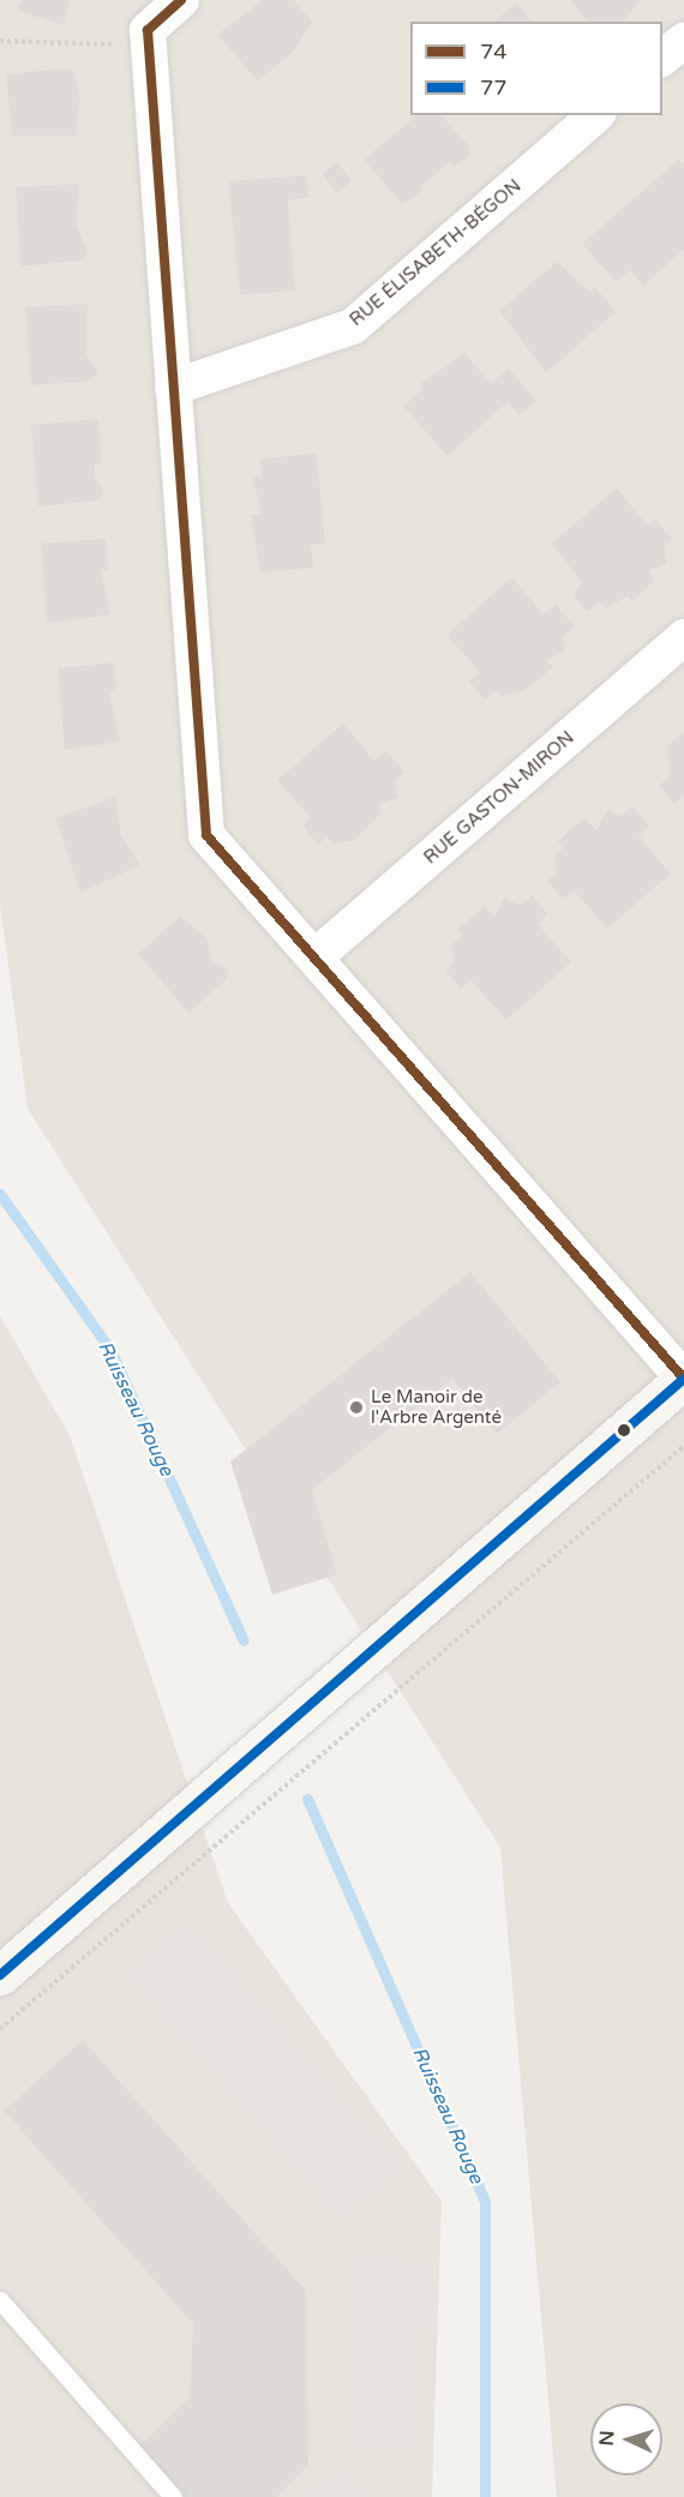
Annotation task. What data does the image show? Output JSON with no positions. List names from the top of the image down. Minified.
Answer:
{"streets":{"street":["RUE ÉLISABETH-BÉGON","RUE GASTON-MIRON"]},"water":["Ruisseau Rouge"],"places":["Le Manoir de l'Arbre Argenté"],"lines":["transit line 74","transit line 77"],"legend":["74","77"],"north":"left"}
